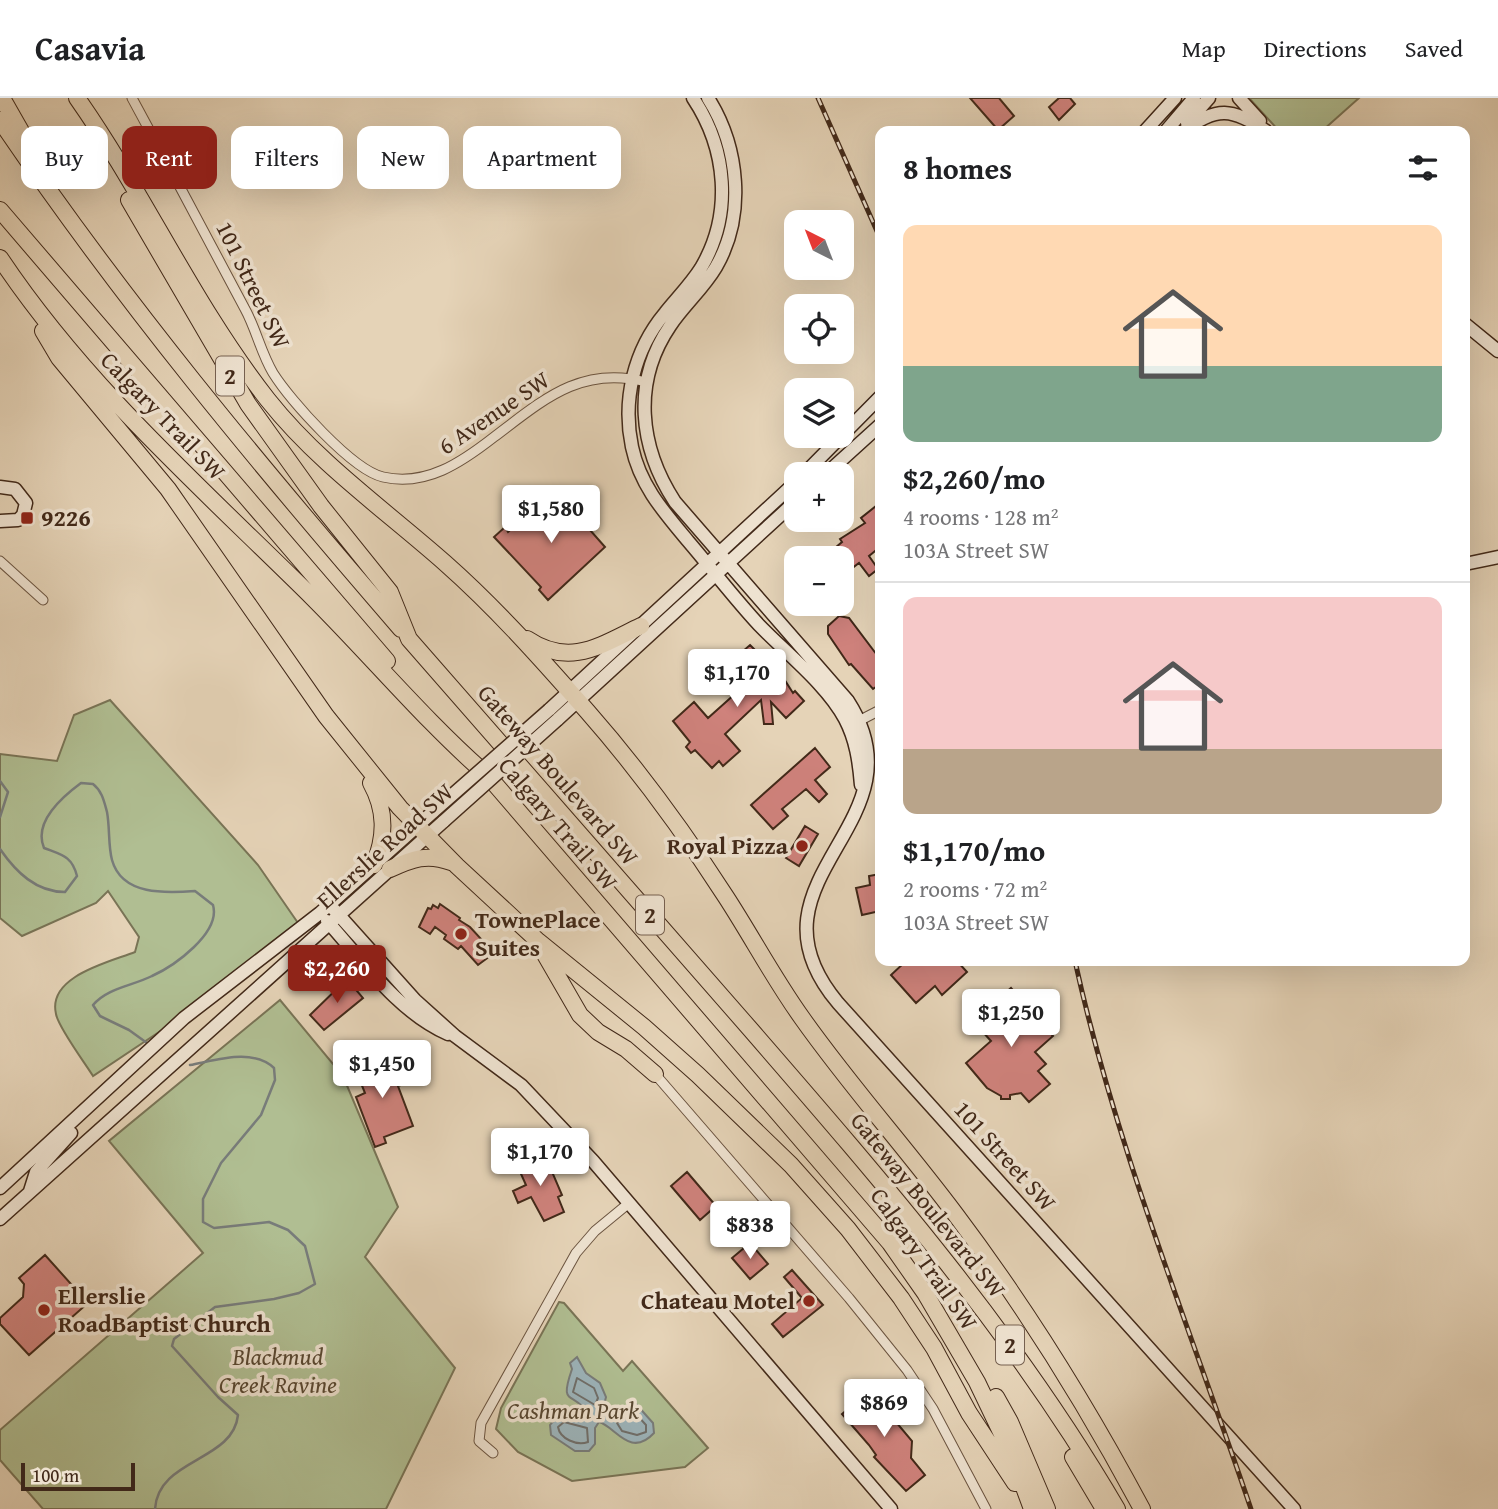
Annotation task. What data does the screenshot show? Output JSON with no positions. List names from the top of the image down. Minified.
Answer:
{"streets":{"highway":["2","Calgary Trail SW","Gateway Boulevard SW"],"street":["101 Street SW","6 Avenue SW","Ellerslie Road SW"]},"crossings":[["101 Street SW","6 Avenue SW"],["101 Street SW","Ellerslie Road SW"]],"parks":["Blackmud Creek Ravine","Cashman Park"],"places":{"transit":["9226"],"other":["Royal Pizza","TownePlace Suites","Chateau Motel","Ellerslie RoadBaptist Church"]},"scale_bar":"100 m","north":"top left","page":{"header":"Casavia","nav":["Map","Directions","Saved"],"chip":["Buy","Rent","Filters","New","Apartment"],"heading":"8 homes","map_buttons":["+","−"],"list":[{"name":"$2,260/mo","note":"4 rooms · 128 m² · 103A Street SW"},{"name":"$1,170/mo","note":"2 rooms · 72 m² · 103A Street SW"}],"price":["$1,580","$1,170","$2,260","$1,250","$1,450","$1,170","$838","$869"],"scale":"100 m"}}
